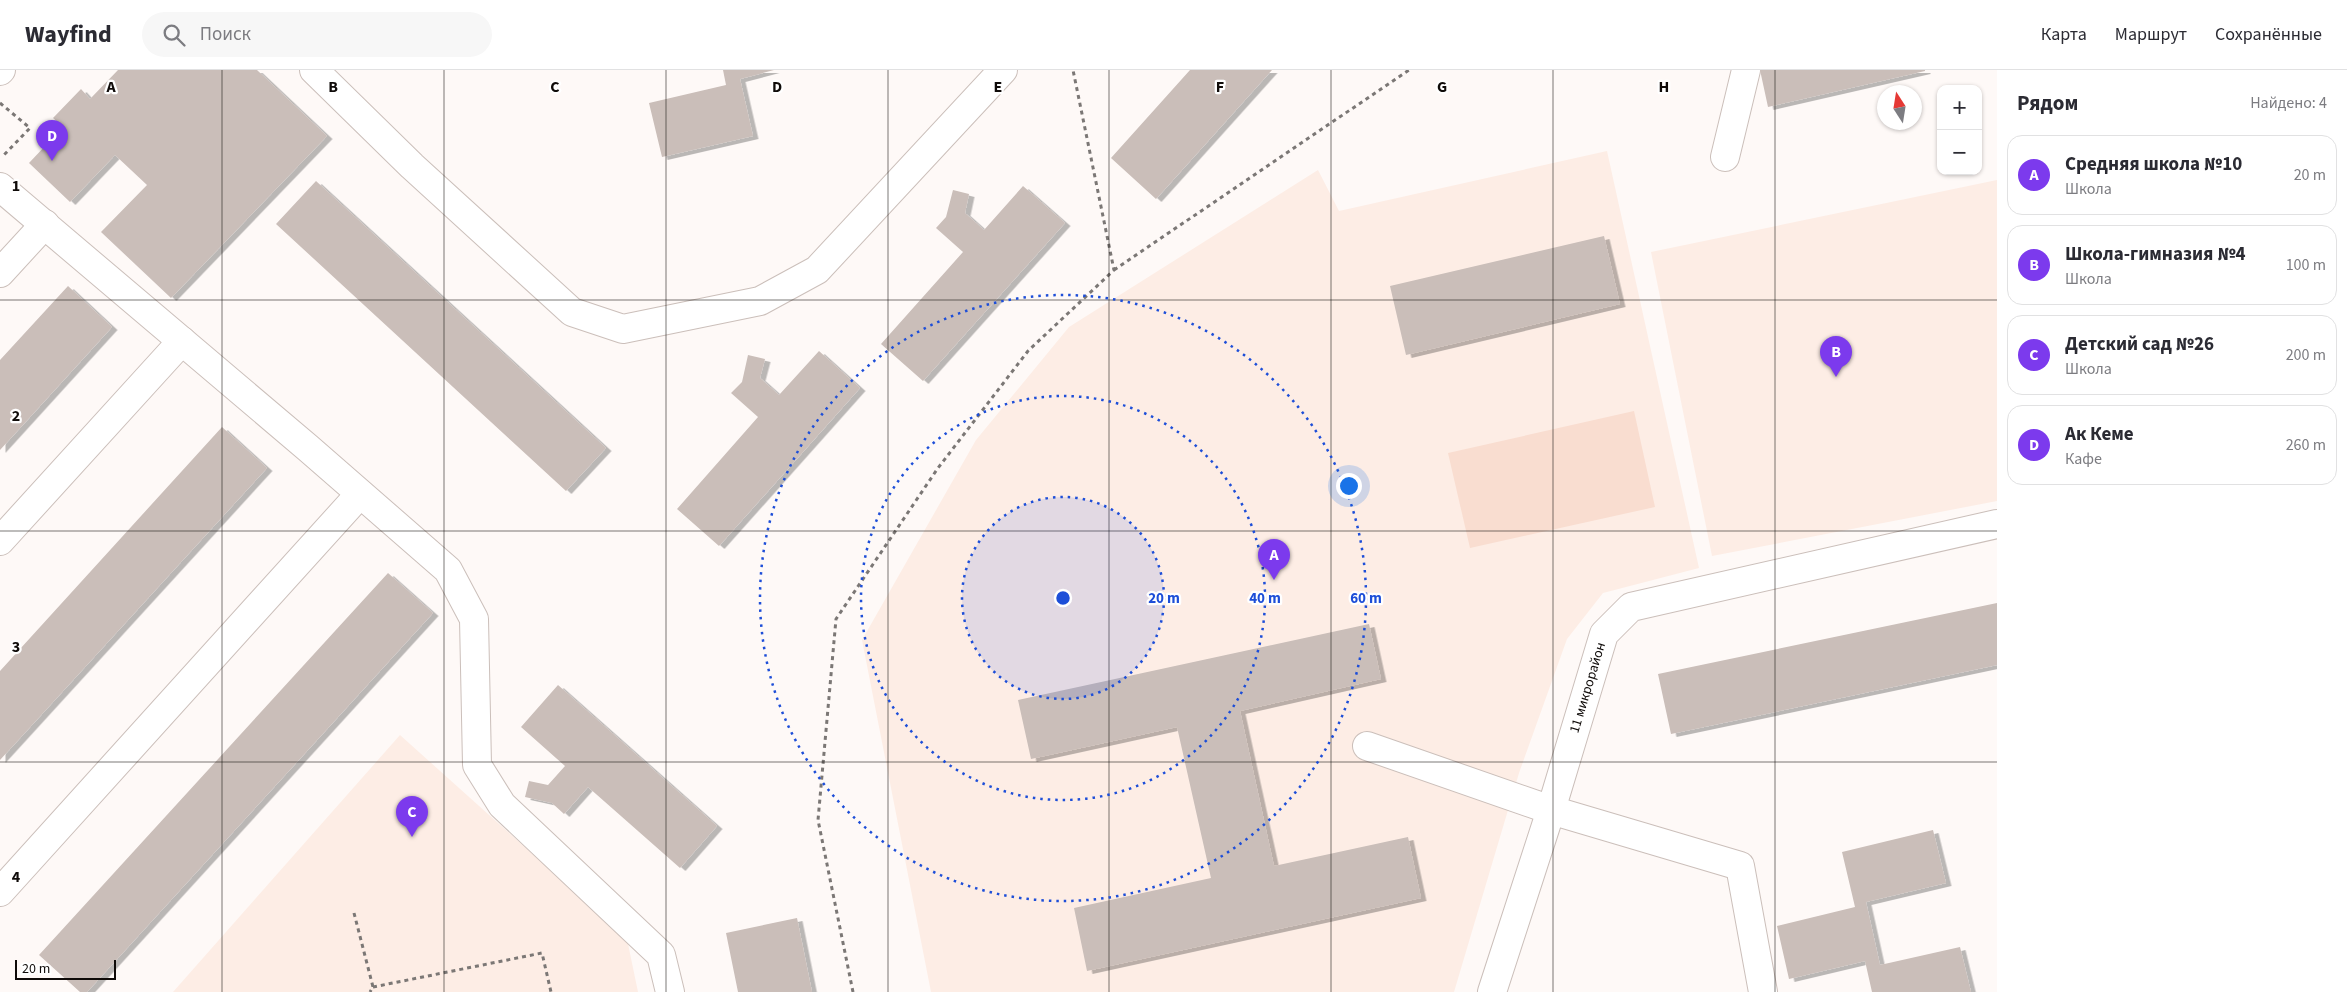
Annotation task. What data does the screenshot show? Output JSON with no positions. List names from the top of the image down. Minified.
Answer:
{"streets":{"lane":["11 микрорайон"]},"scale_bar":"20 m","north":"top","page":{"header":"Wayfind","search":"Поиск","nav":["Карта","Маршрут","Сохранённые"],"heading":["Рядом","Найдено: 4"],"map_buttons":["+","−"],"pins":["D","B","A","C"],"list":[{"mark":"A","name":"Средняя школа №10","note":"Школа","value":"20 m"},{"mark":"B","name":"Школа-гимназия №4","note":"Школа","value":"100 m"},{"mark":"C","name":"Детский сад №26","note":"Школа","value":"200 m"},{"mark":"D","name":"Ак Кеме","note":"Кафе","value":"260 m"}],"scale":"20 m"},"grid":{"columns":["A","B","C","D","E","F","G","H"],"rows":["1","2","3","4"]},"rings":["20 m","40 m","60 m"]}
